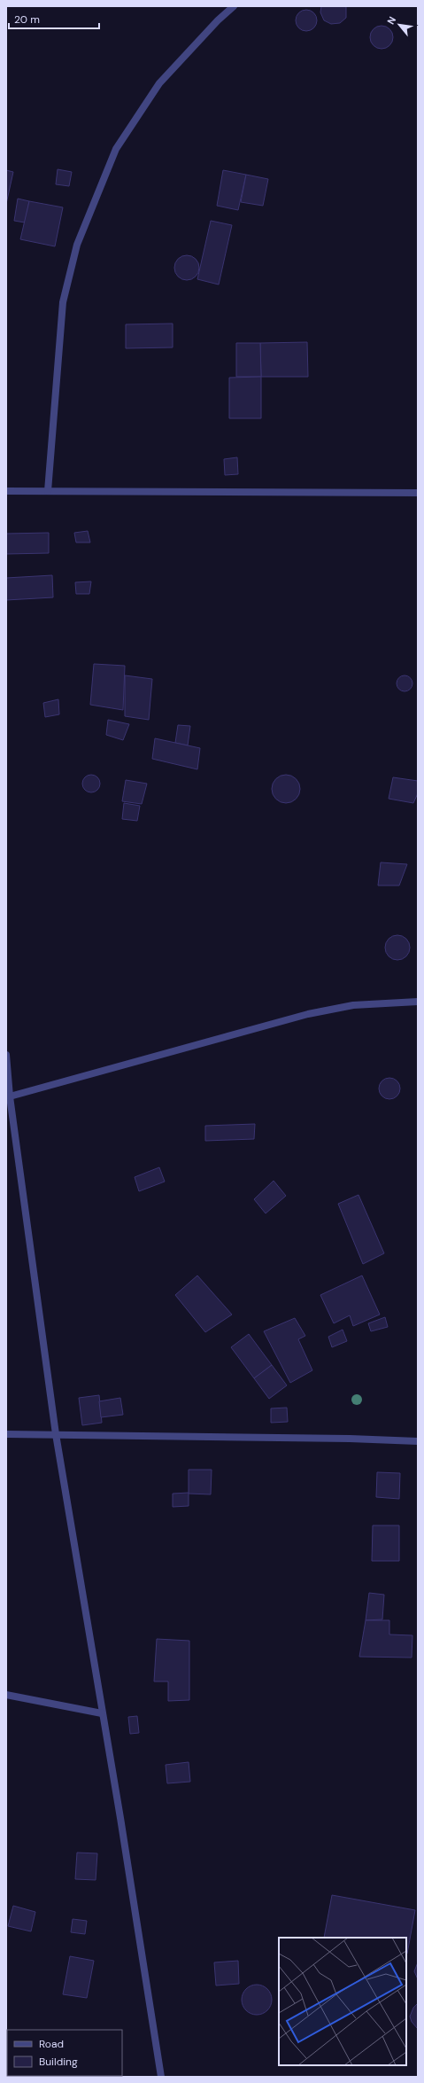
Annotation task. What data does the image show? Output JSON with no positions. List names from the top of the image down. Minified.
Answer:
{"legend":["Road","Building"],"scale_bar":"20 m","north":"top left"}
